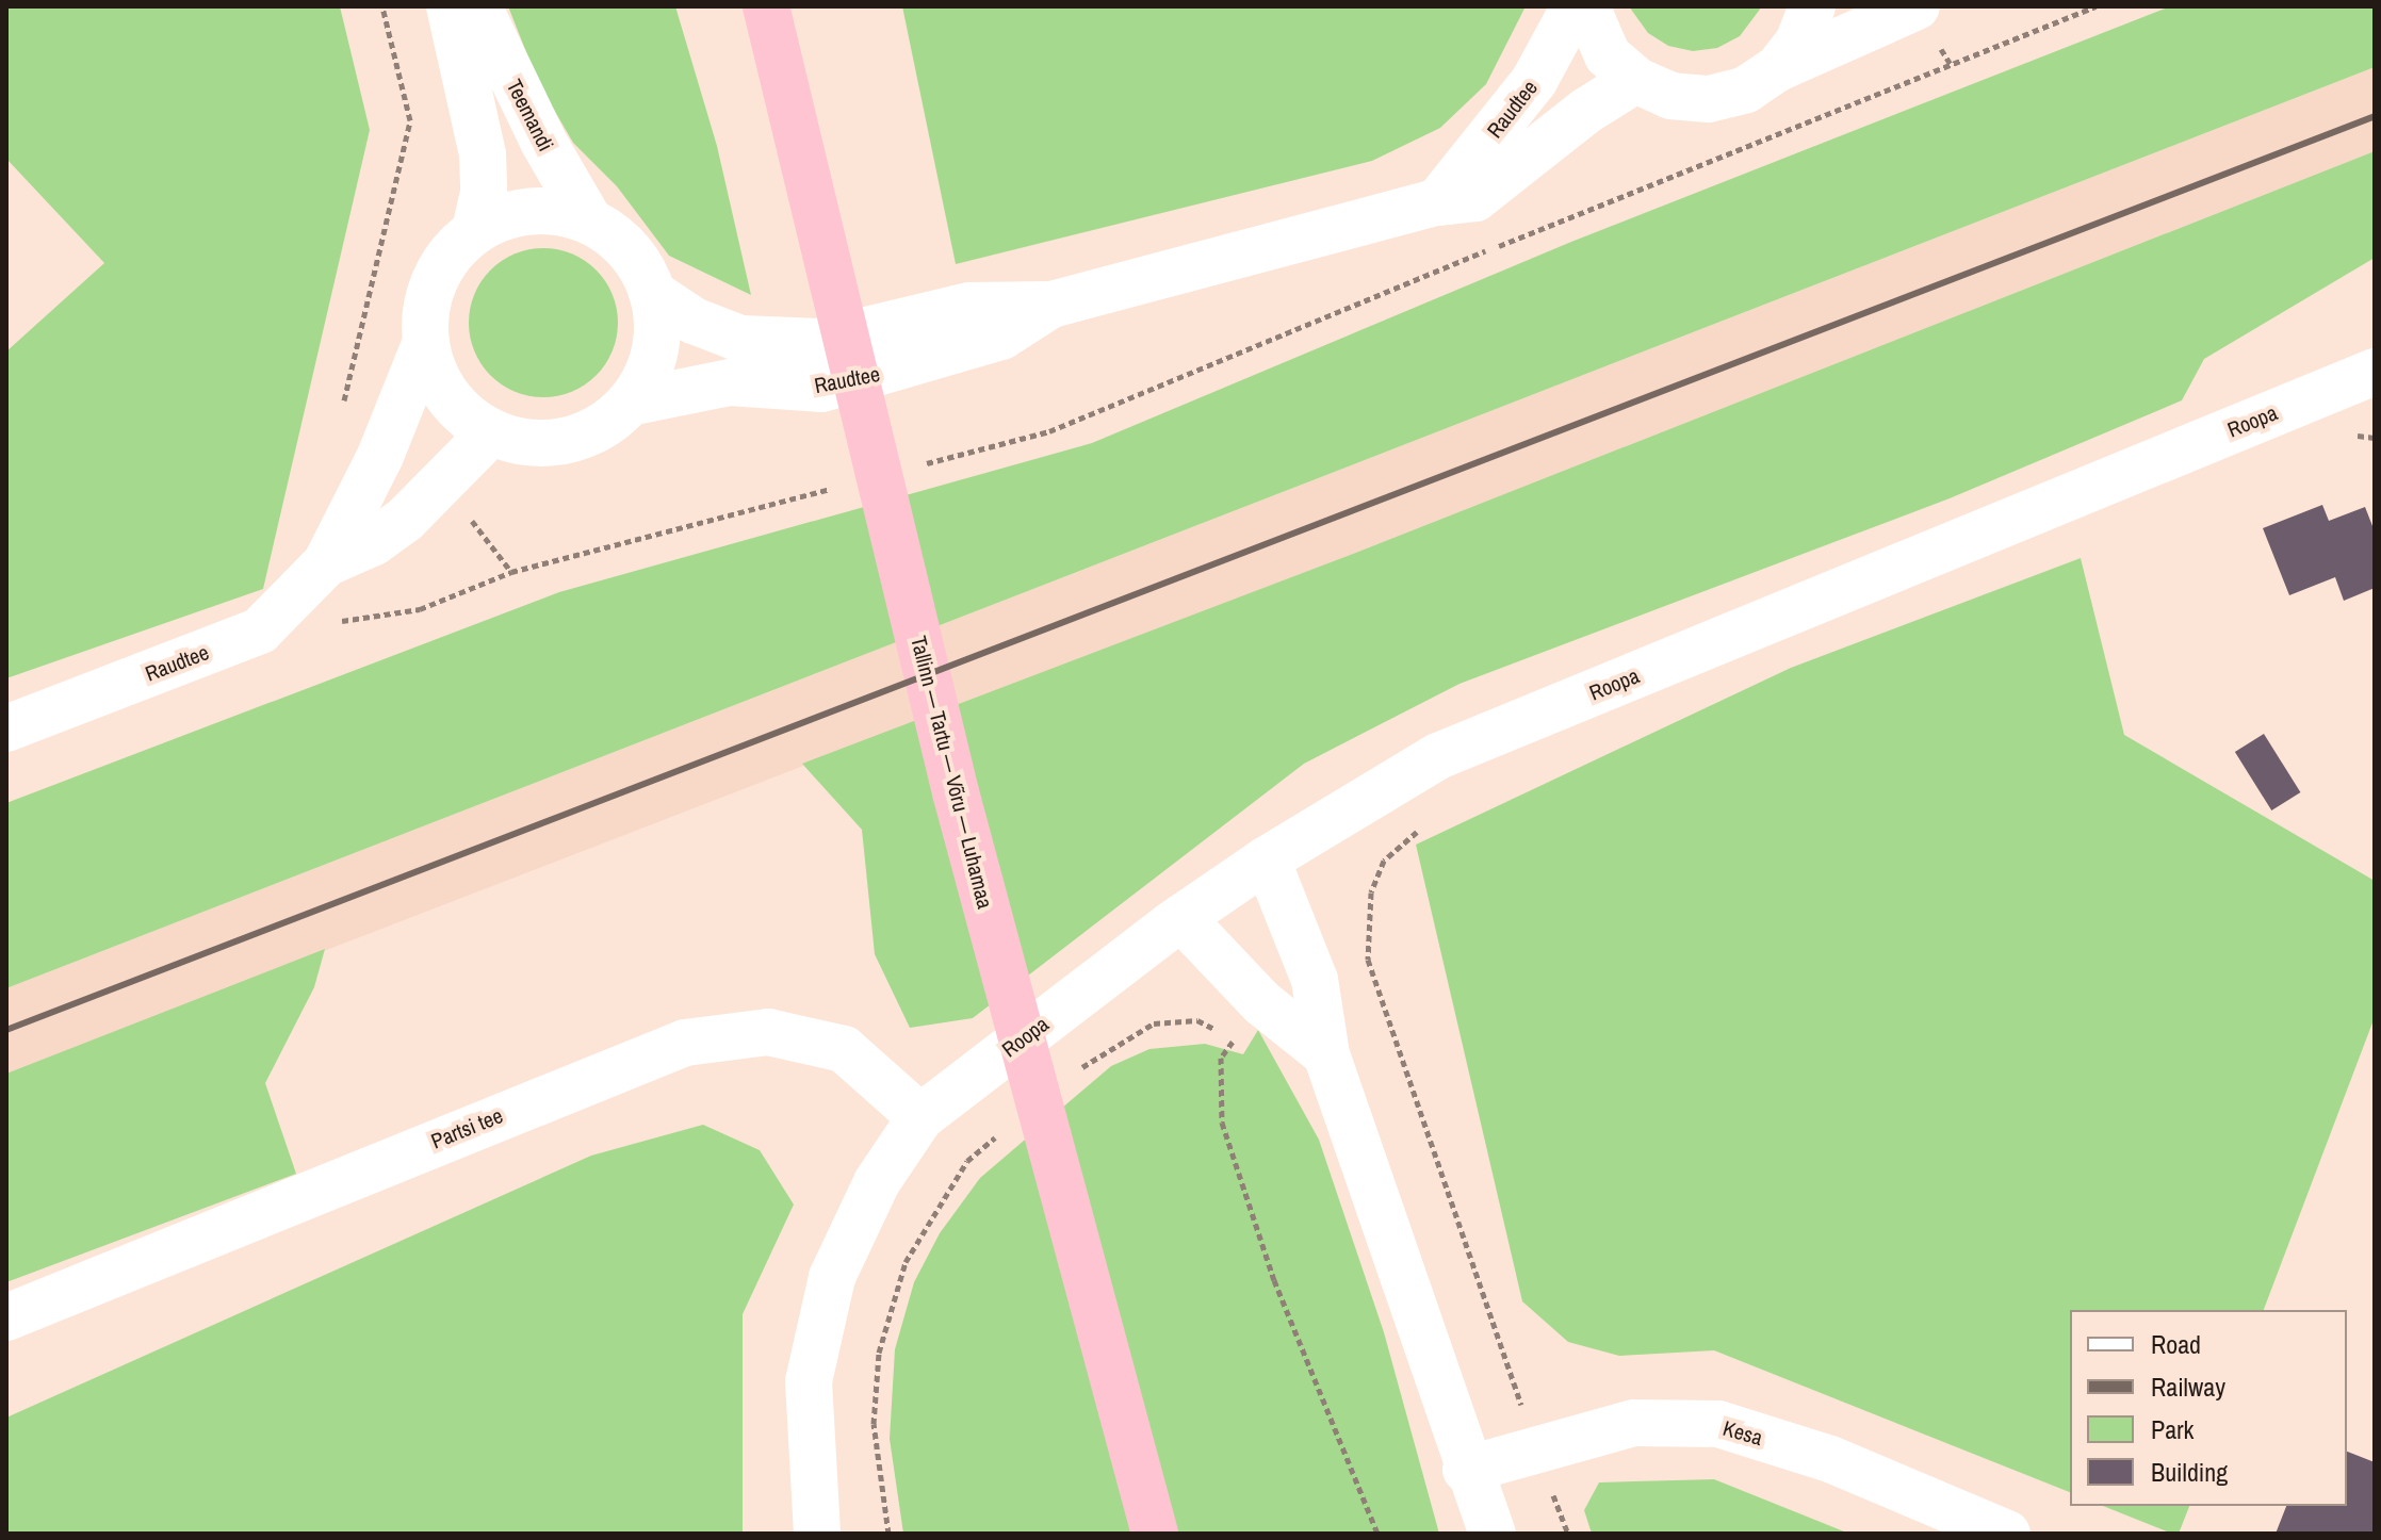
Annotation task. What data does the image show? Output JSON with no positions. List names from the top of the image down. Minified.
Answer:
{"streets":{"highway":["Tallinn — Tartu — Võru — Luhamaa"],"street":["Raudtee","Teemandi","Roopa","Partsi tee","Kesa"]},"crossings":[["Raudtee","Teemandi"],["Roopa","Partsi tee"]],"legend":["Road","Railway","Park","Building"]}
